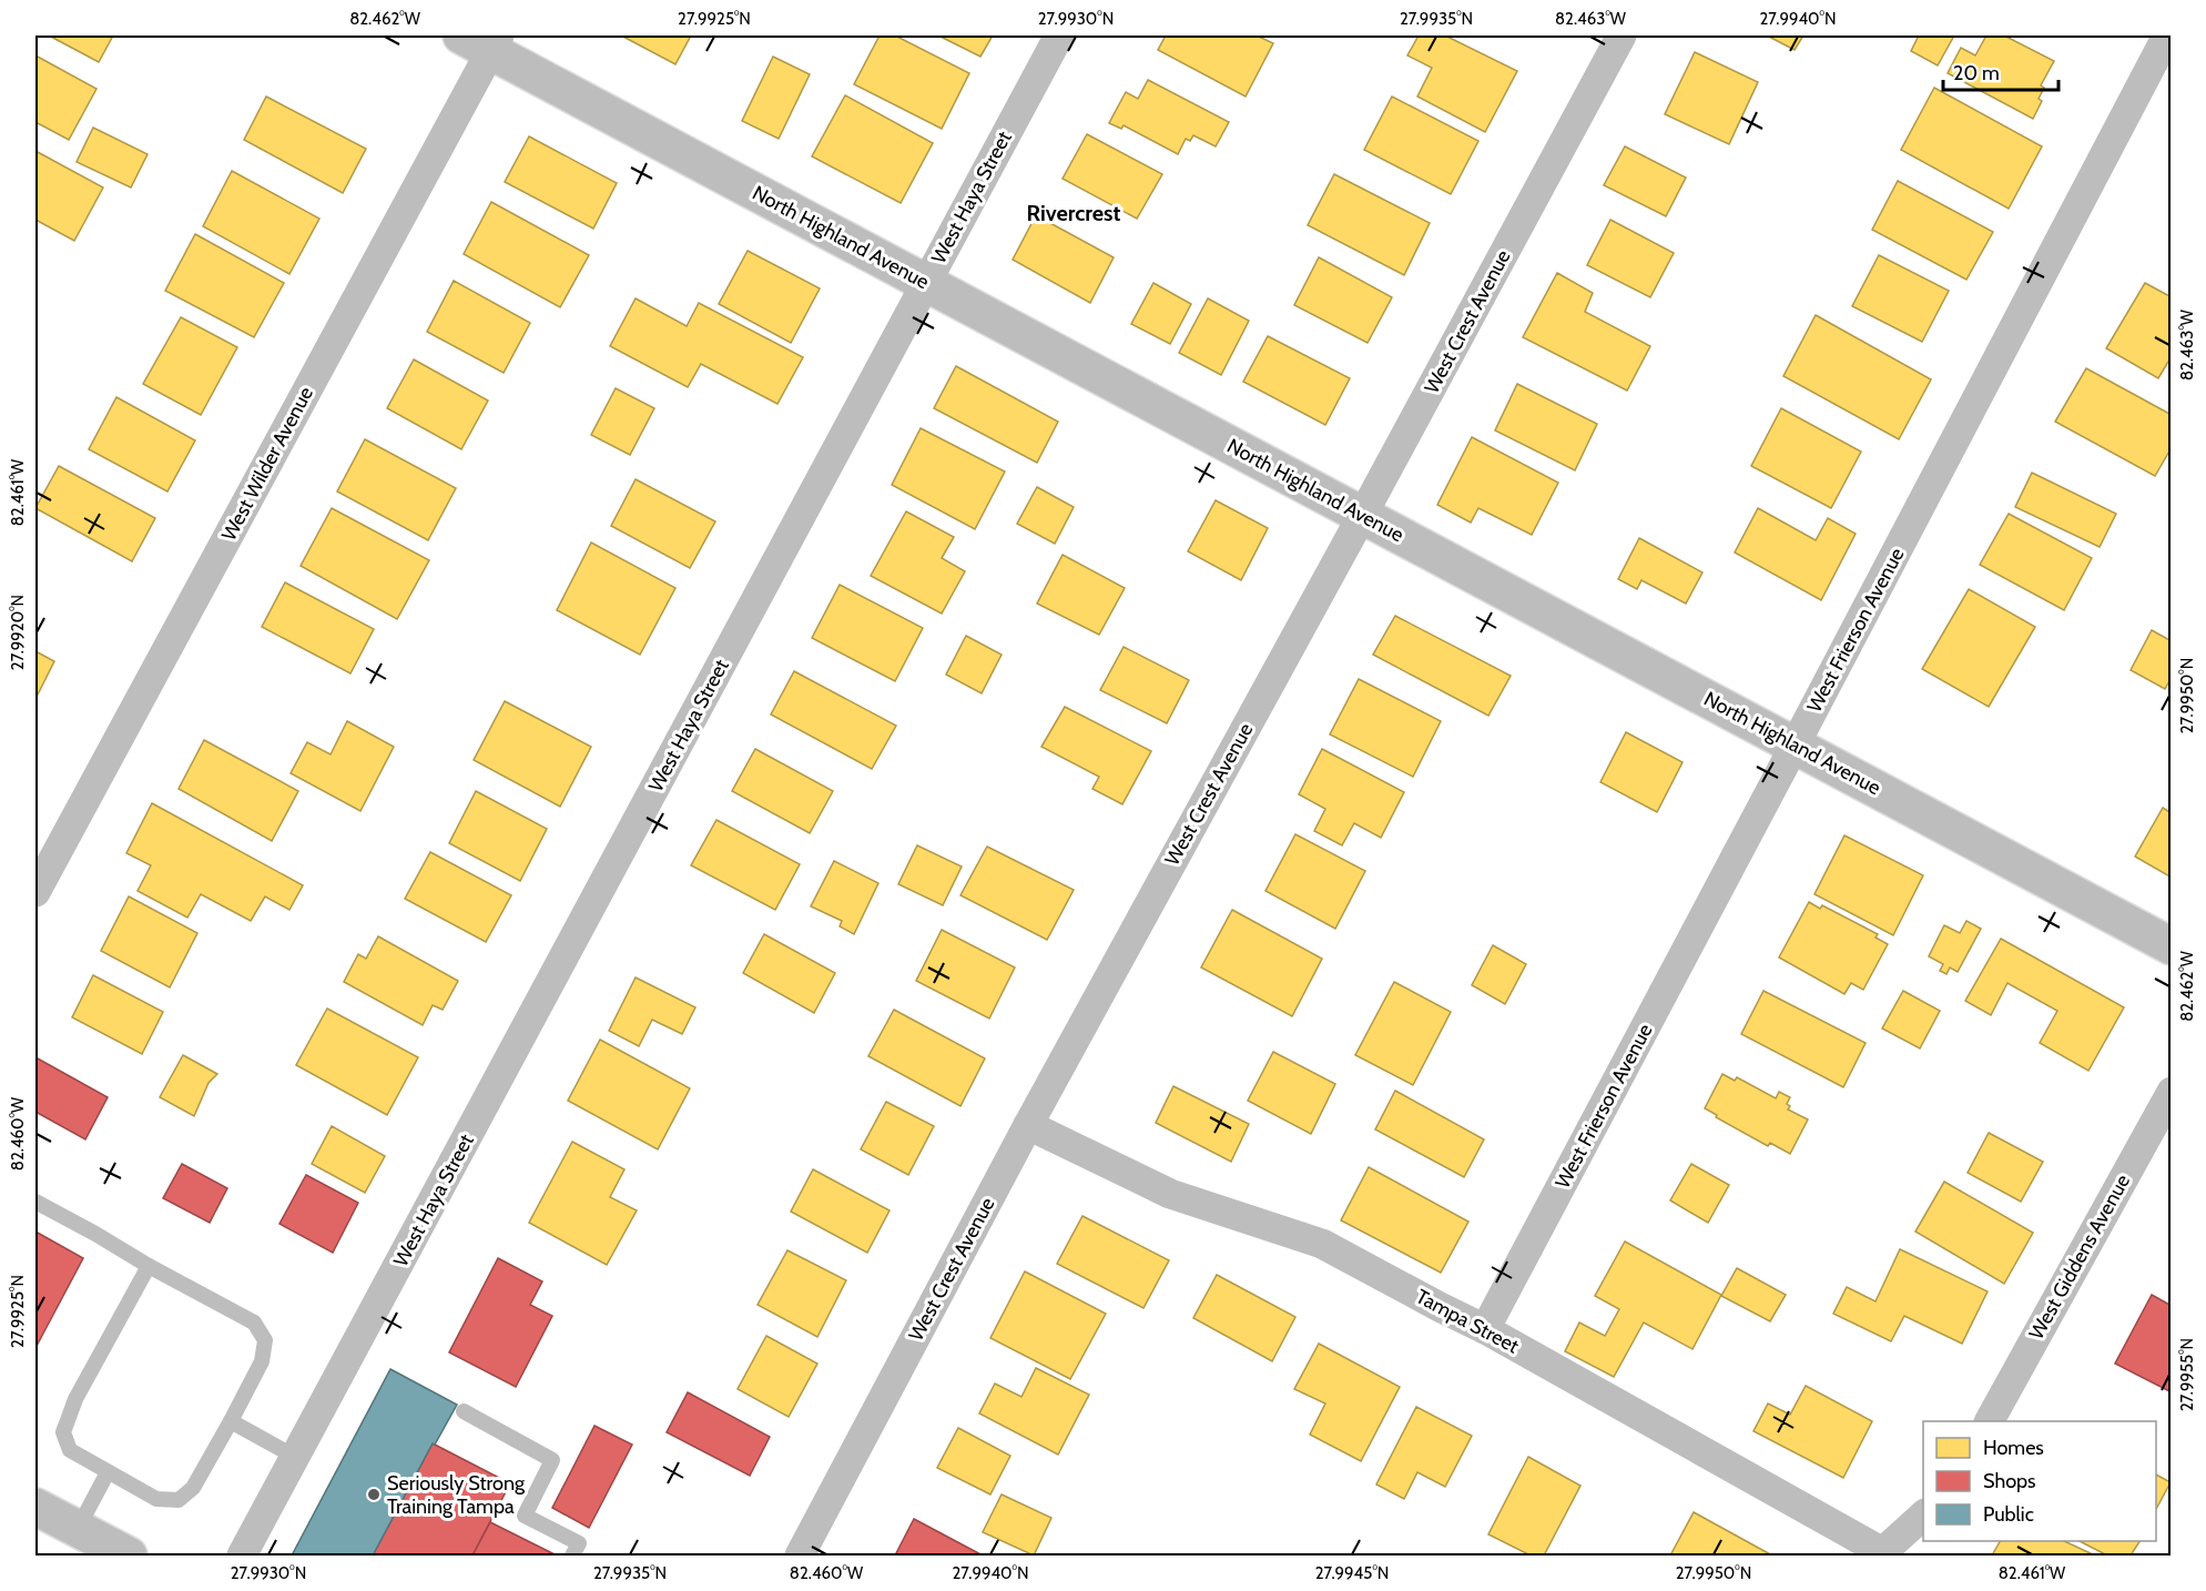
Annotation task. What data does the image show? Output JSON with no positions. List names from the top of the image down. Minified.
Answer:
{"streets":{"main road":["North Highland Avenue"],"street":["West Haya Street","West Crest Avenue","West Wilder Avenue","West Frierson Avenue","West Giddens Avenue","Tampa Street"]},"crossings":[["West Haya Street","North Highland Avenue"],["North Highland Avenue","West Crest Avenue"],["North Highland Avenue","West Wilder Avenue"],["North Highland Avenue","West Frierson Avenue"],["West Crest Avenue","Tampa Street"],["West Frierson Avenue","Tampa Street"]],"districts":["Rivercrest"],"places":["Seriously Strong Training Tampa"],"legend":["Homes","Shops","Public"],"scale_bar":"20 m","coordinates":["82.462°W","27.9925°N","27.9930°N","27.9935°N","82.463°W","27.9940°N","82.461°W","27.9920°N","27.9950°N","82.460°W","27.9955°N","27.9945°N"]}
